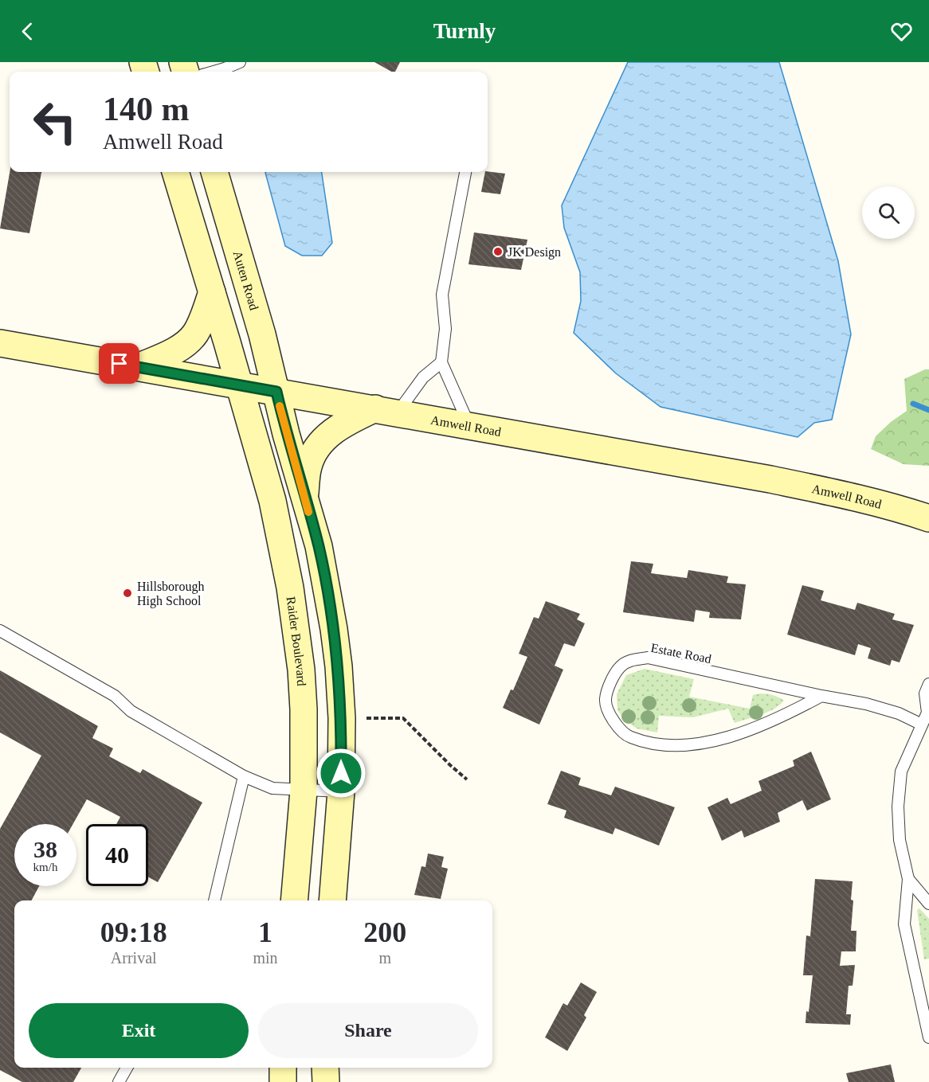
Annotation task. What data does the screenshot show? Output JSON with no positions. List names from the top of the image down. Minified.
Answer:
{"streets":{"street":["Auten Road","Amwell Road","Raider Boulevard"],"lane":["Estate Road"]},"crossings":[["Auten Road","Amwell Road"],["Amwell Road","Raider Boulevard"]],"places":["JK Design","Hillsborough High School"],"page":{"header":"Turnly","turn":["140 m","Amwell Road"],"speed":"38 km/h","limit":"40","eta":["09:18","Arrival","1","min","200","m"],"buttons":["Exit","Share"]}}
